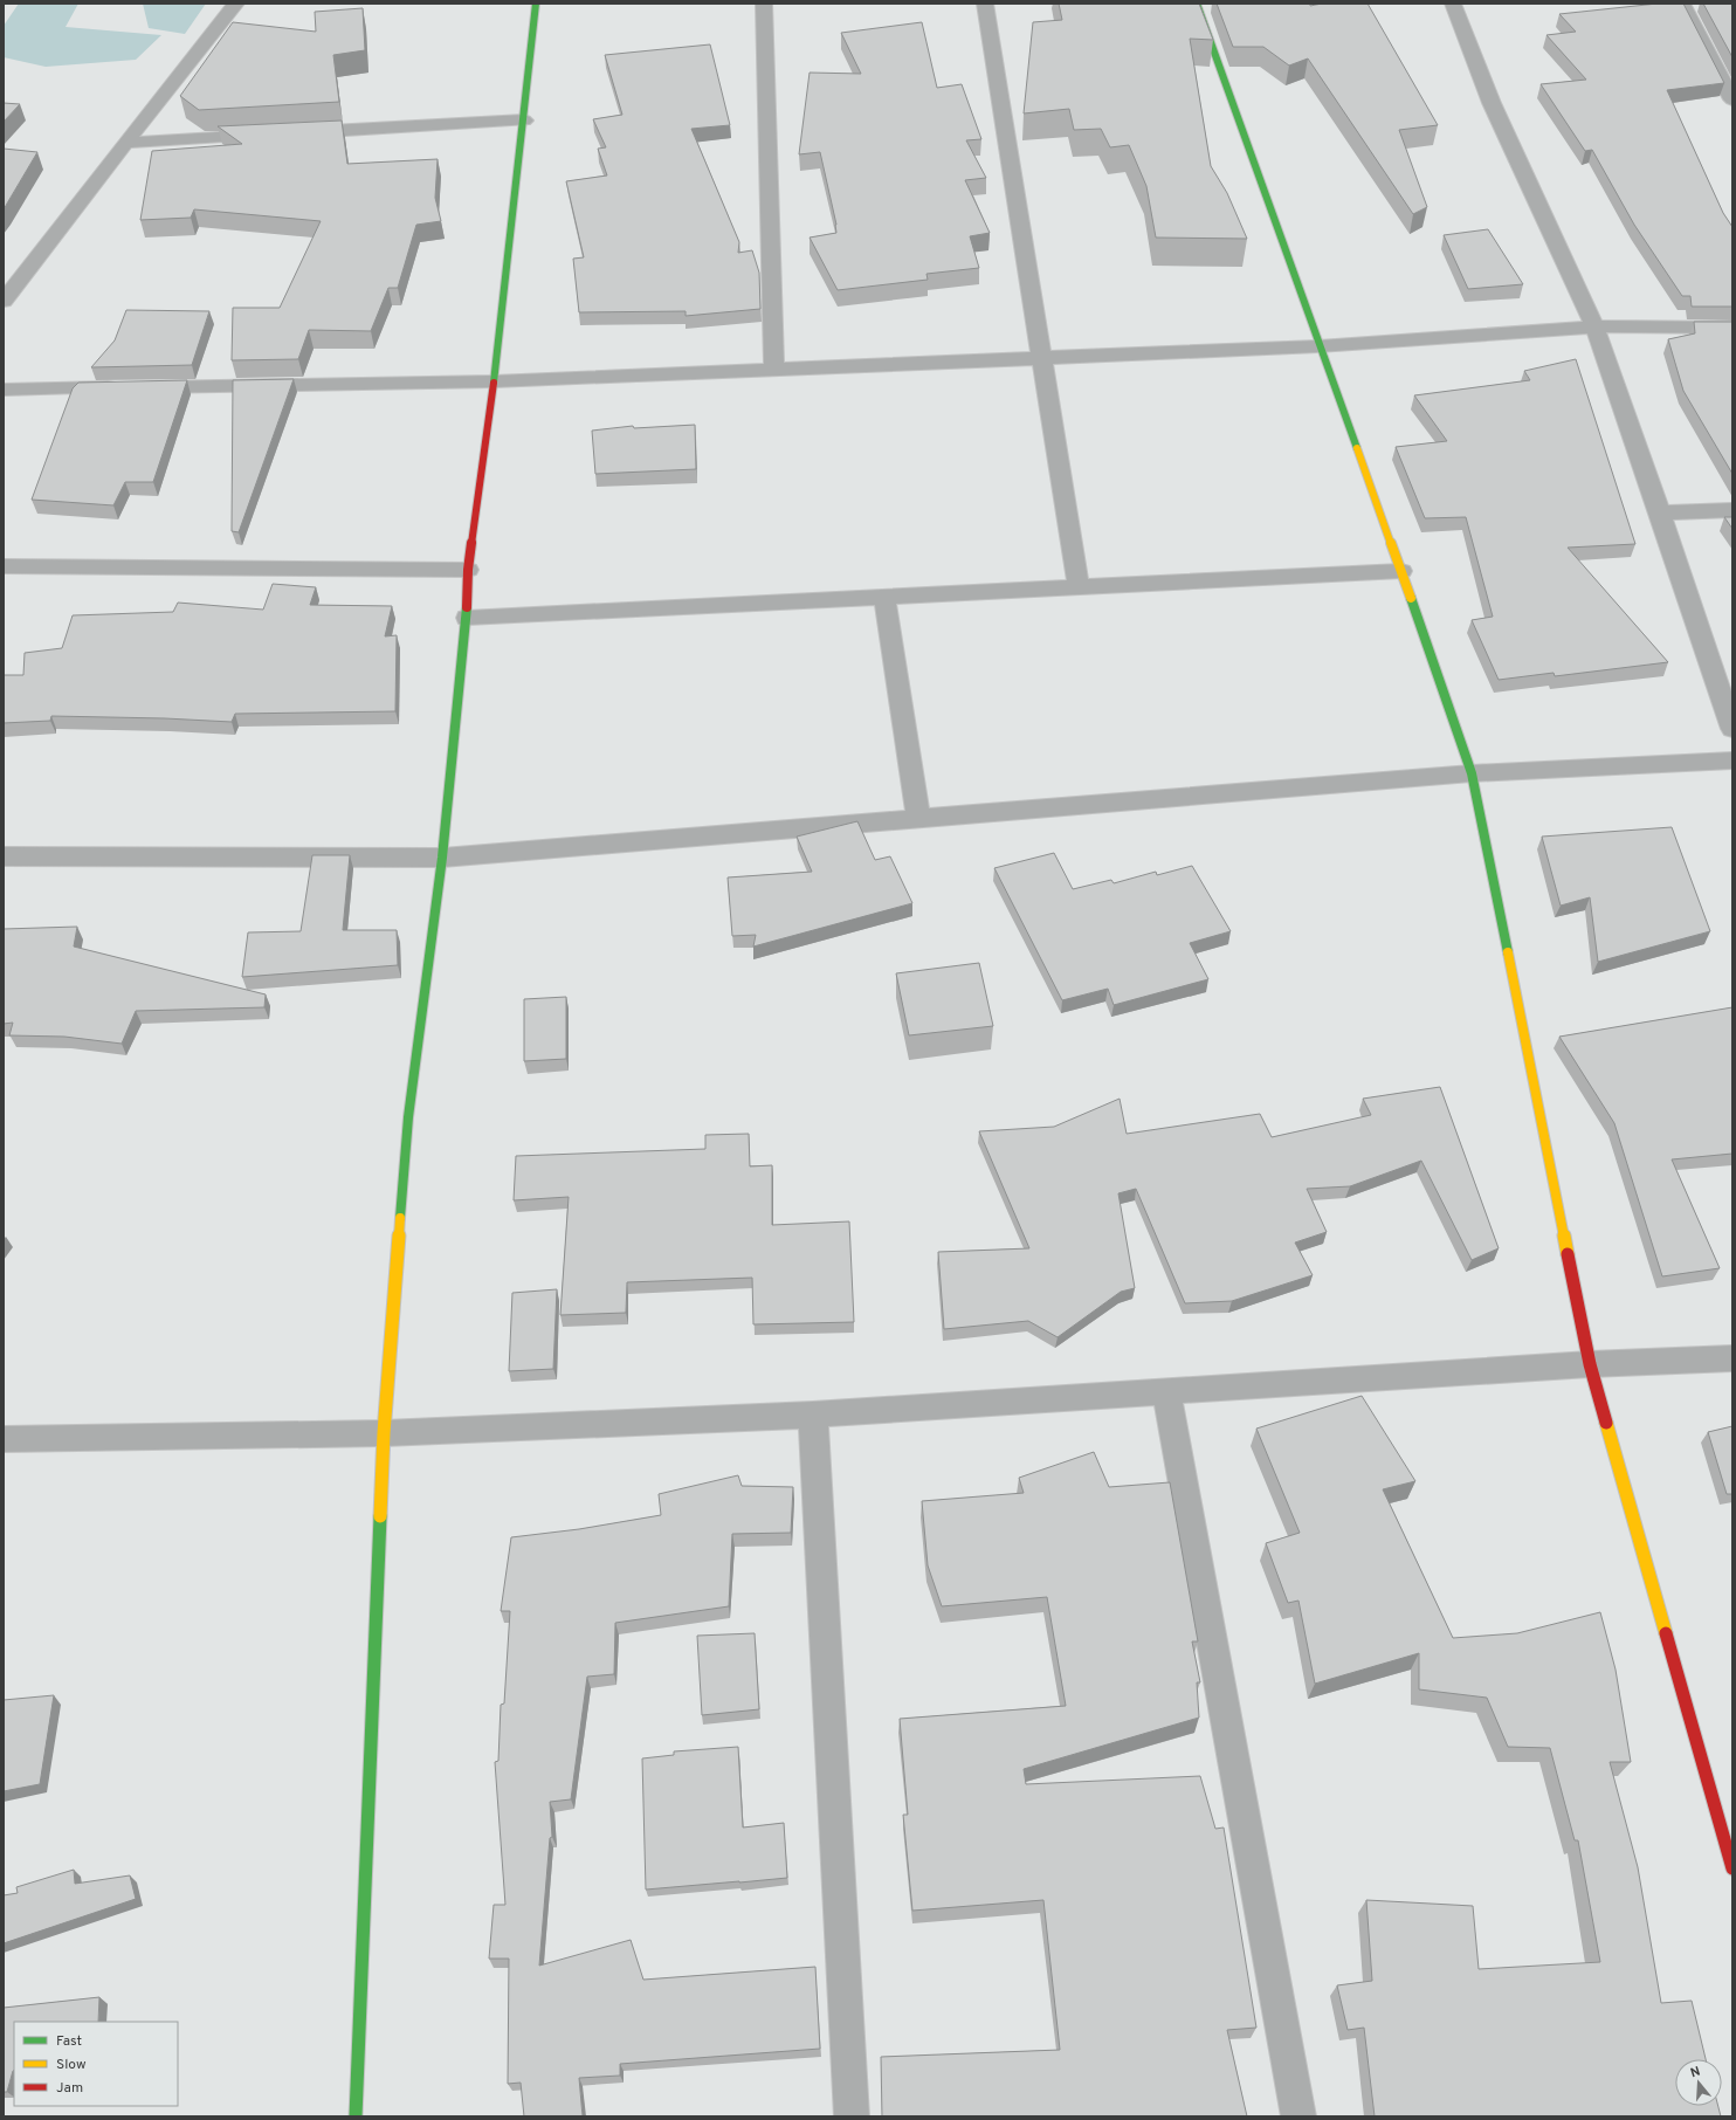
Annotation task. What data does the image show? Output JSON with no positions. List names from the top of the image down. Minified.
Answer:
{"legend":["Fast","Slow","Jam"],"north":"top"}
